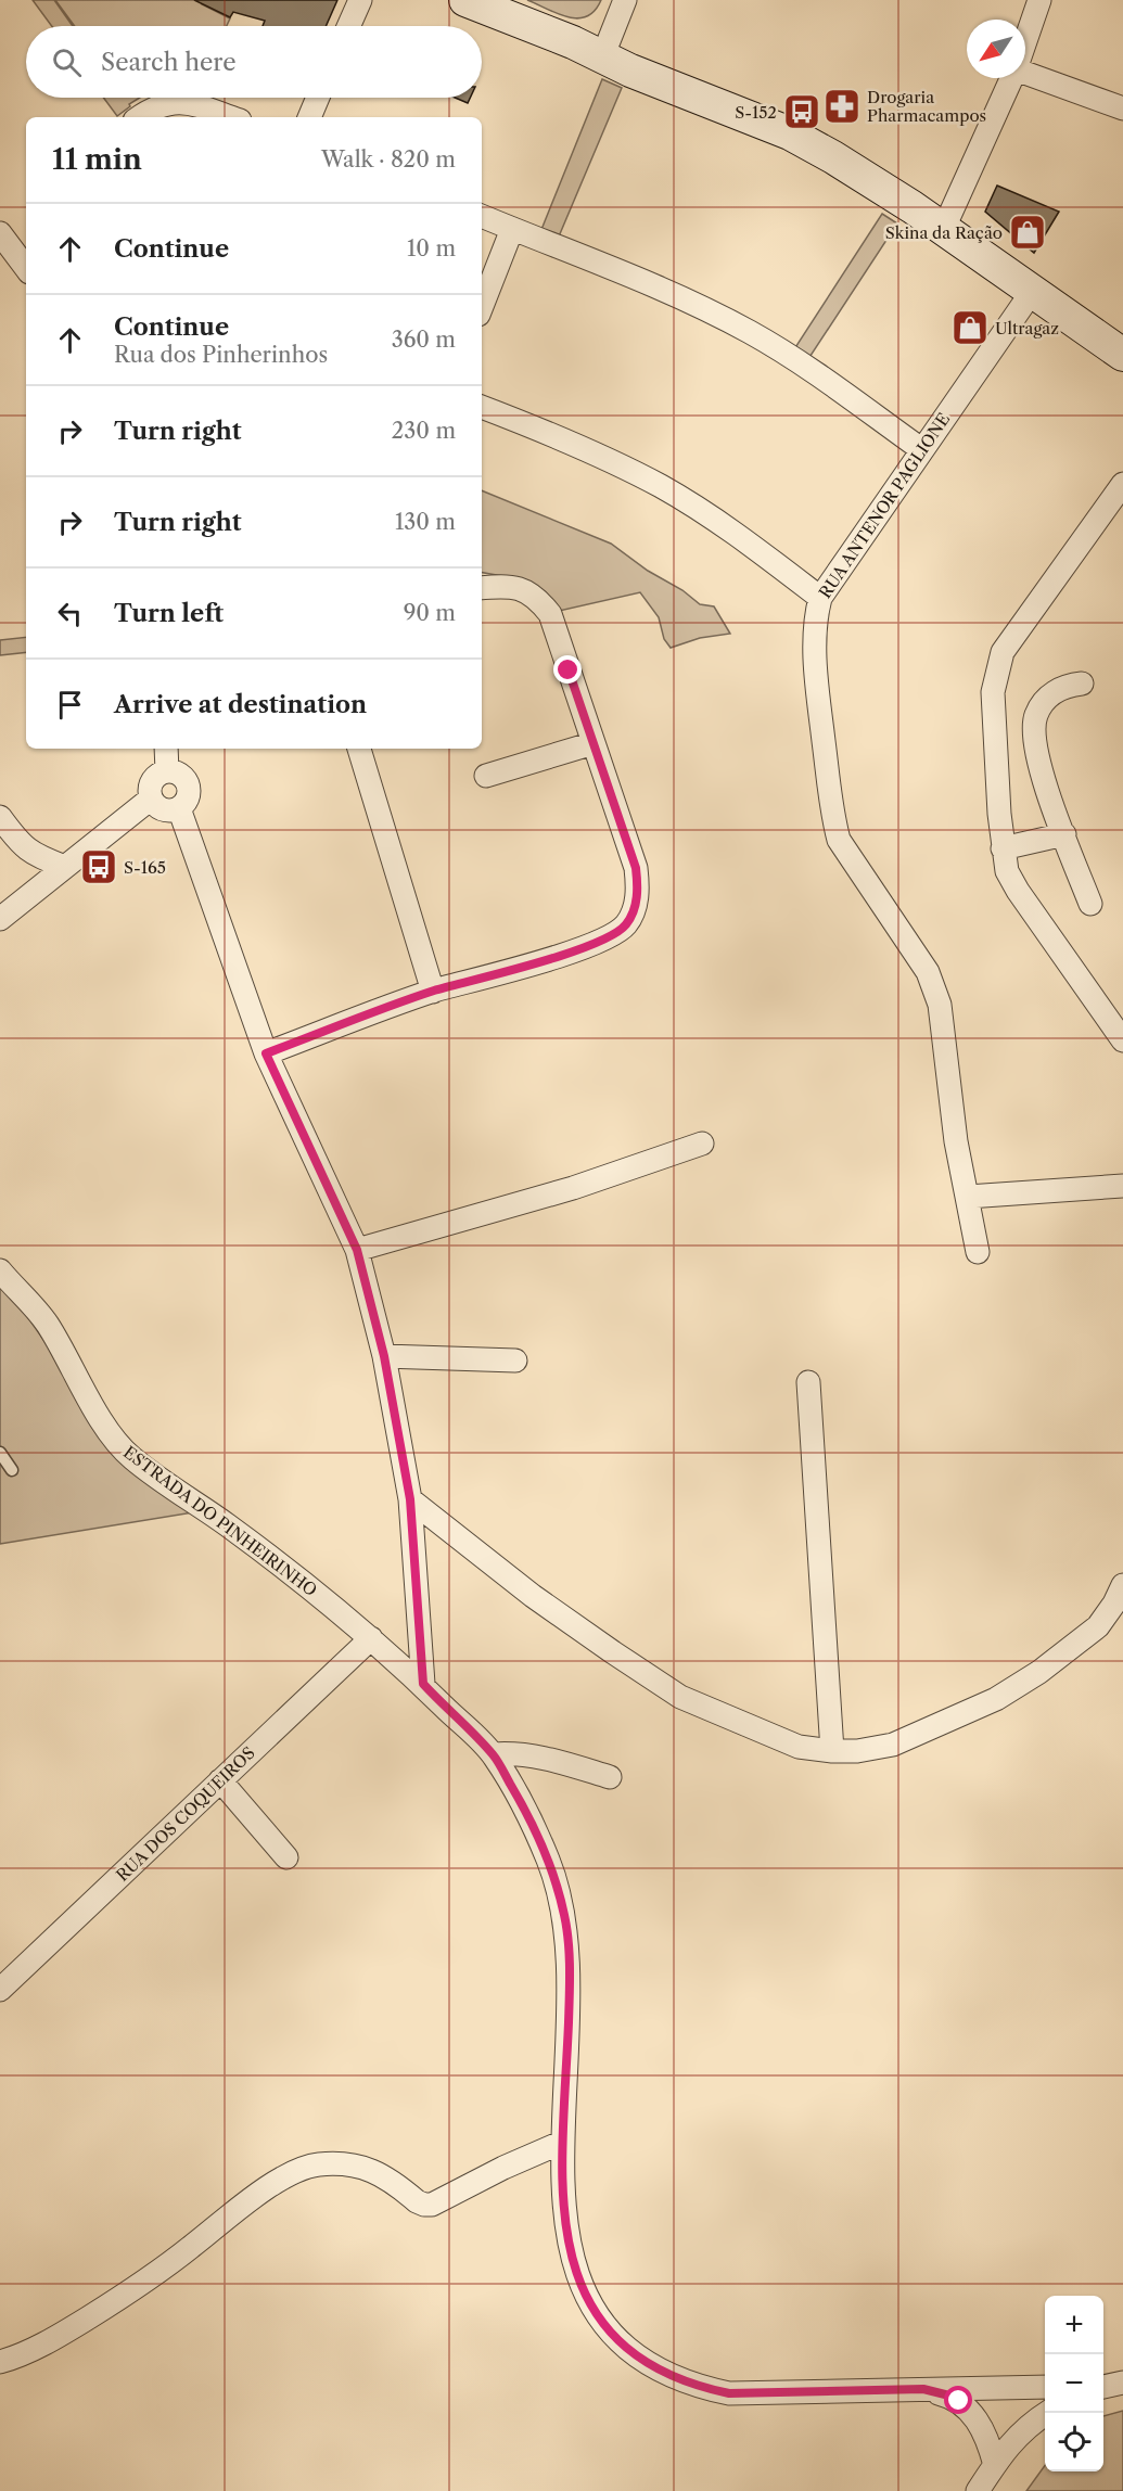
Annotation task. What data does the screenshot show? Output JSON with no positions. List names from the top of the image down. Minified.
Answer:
{"streets":{"street":["RUA ANTENOR PAGLIONE","ESTRADA DO PINHEIRINHO","RUA DOS COQUEIROS"]},"crossings":[["ESTRADA DO PINHEIRINHO","RUA DOS COQUEIROS"]],"places":{"pharmacy":["Drogaria Pharmacampos"],"bus stop":["S-152","S-165"],"shop":["Skina da Ração","Ultragaz"]},"north":"bottom left","page":{"search":"Search here","heading":["11 min","Walk · 820 m"],"list":[["Continue","10 m"],["Continue","Rua dos Pinherinhos","360 m"],["Turn right","230 m"],["Turn right","130 m"],["Turn left","90 m"],"Arrive at destination"],"map_buttons":["+","−"]}}
